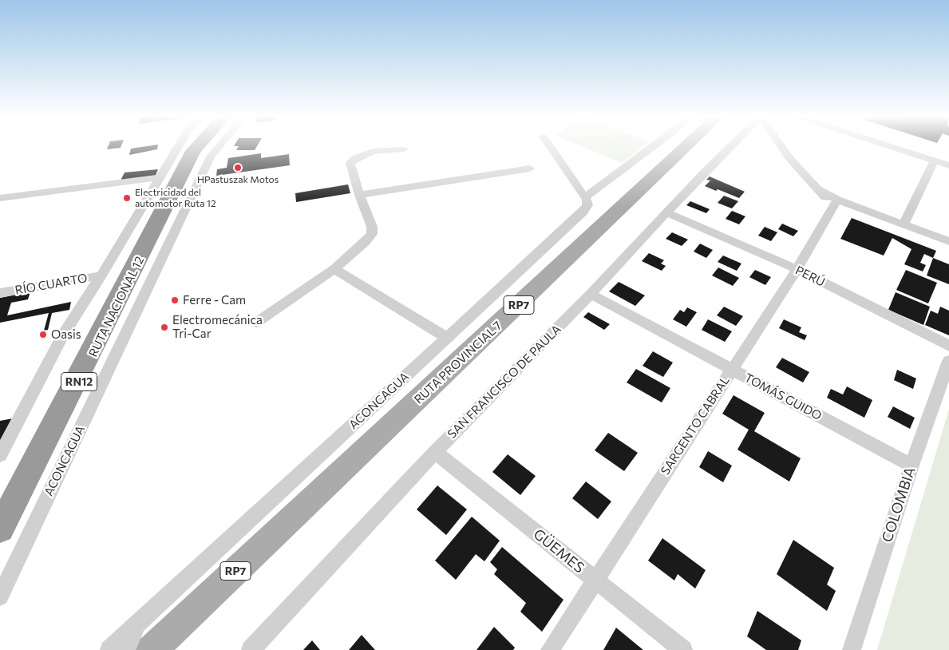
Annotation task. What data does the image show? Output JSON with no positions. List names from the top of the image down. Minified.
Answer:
{"streets":{"highway":["RUTA NACIONAL 12","RN12"],"main road":["RP7","RUTA PROVINCIAL 7"],"street":["PERÚ","RÍO CUARTO","SAN FRANCISCO DE PAULA","TOMÁS GUIDO","ACONCAGUA","SARGENTO CABRAL","COLOMBIA","GÜEMES"]},"crossings":[["PERÚ","SAN FRANCISCO DE PAULA"],["PERÚ","SARGENTO CABRAL"],["SAN FRANCISCO DE PAULA","TOMÁS GUIDO"],["SAN FRANCISCO DE PAULA","GÜEMES"],["TOMÁS GUIDO","SARGENTO CABRAL"],["TOMÁS GUIDO","COLOMBIA"],["SARGENTO CABRAL","GÜEMES"]],"places":["HPastuszak Motos","Electricidad del automotor Ruta 12","Ferre - Cam","Electromecánica Tri-Car","Oasis"]}
